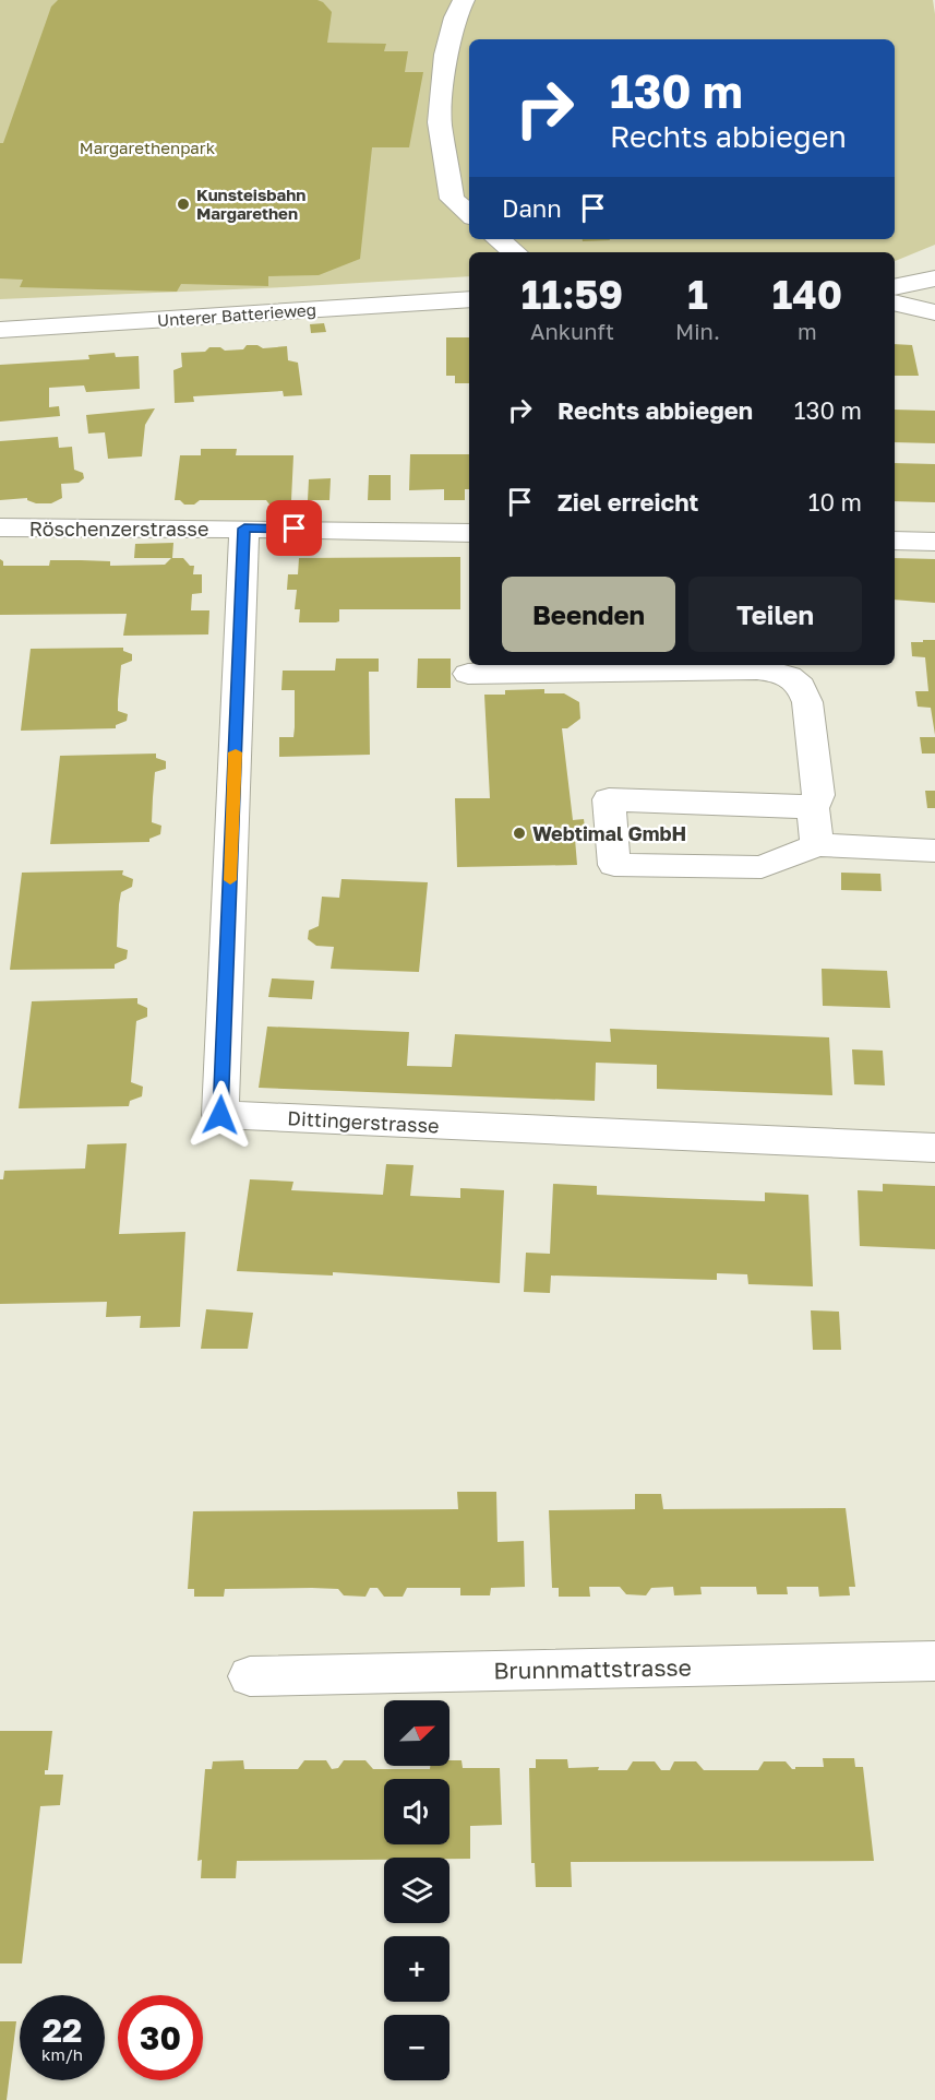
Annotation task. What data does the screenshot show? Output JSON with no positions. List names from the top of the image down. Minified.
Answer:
{"streets":{"street":["Unterer Batterieweg","Röschenzerstrasse","Dittingerstrasse","Brunnmattstrasse"]},"crossings":[["Röschenzerstrasse","Dittingerstrasse"]],"parks":["Margarethenpark"],"places":["Kunsteisbahn Margarethen","Webtimal GmbH"],"north":"top right","page":{"turn":["130 m","Rechts abbiegen"],"then":"Dann","eta":["11:59","Ankunft","1","Min.","140","m"],"list":[{"name":"Rechts abbiegen","value":"130 m"},{"name":"Ziel erreicht","value":"10 m"}],"buttons":["Beenden","Teilen"],"map_buttons":["+","−"],"speed":"22 km/h","limit":"30"}}
